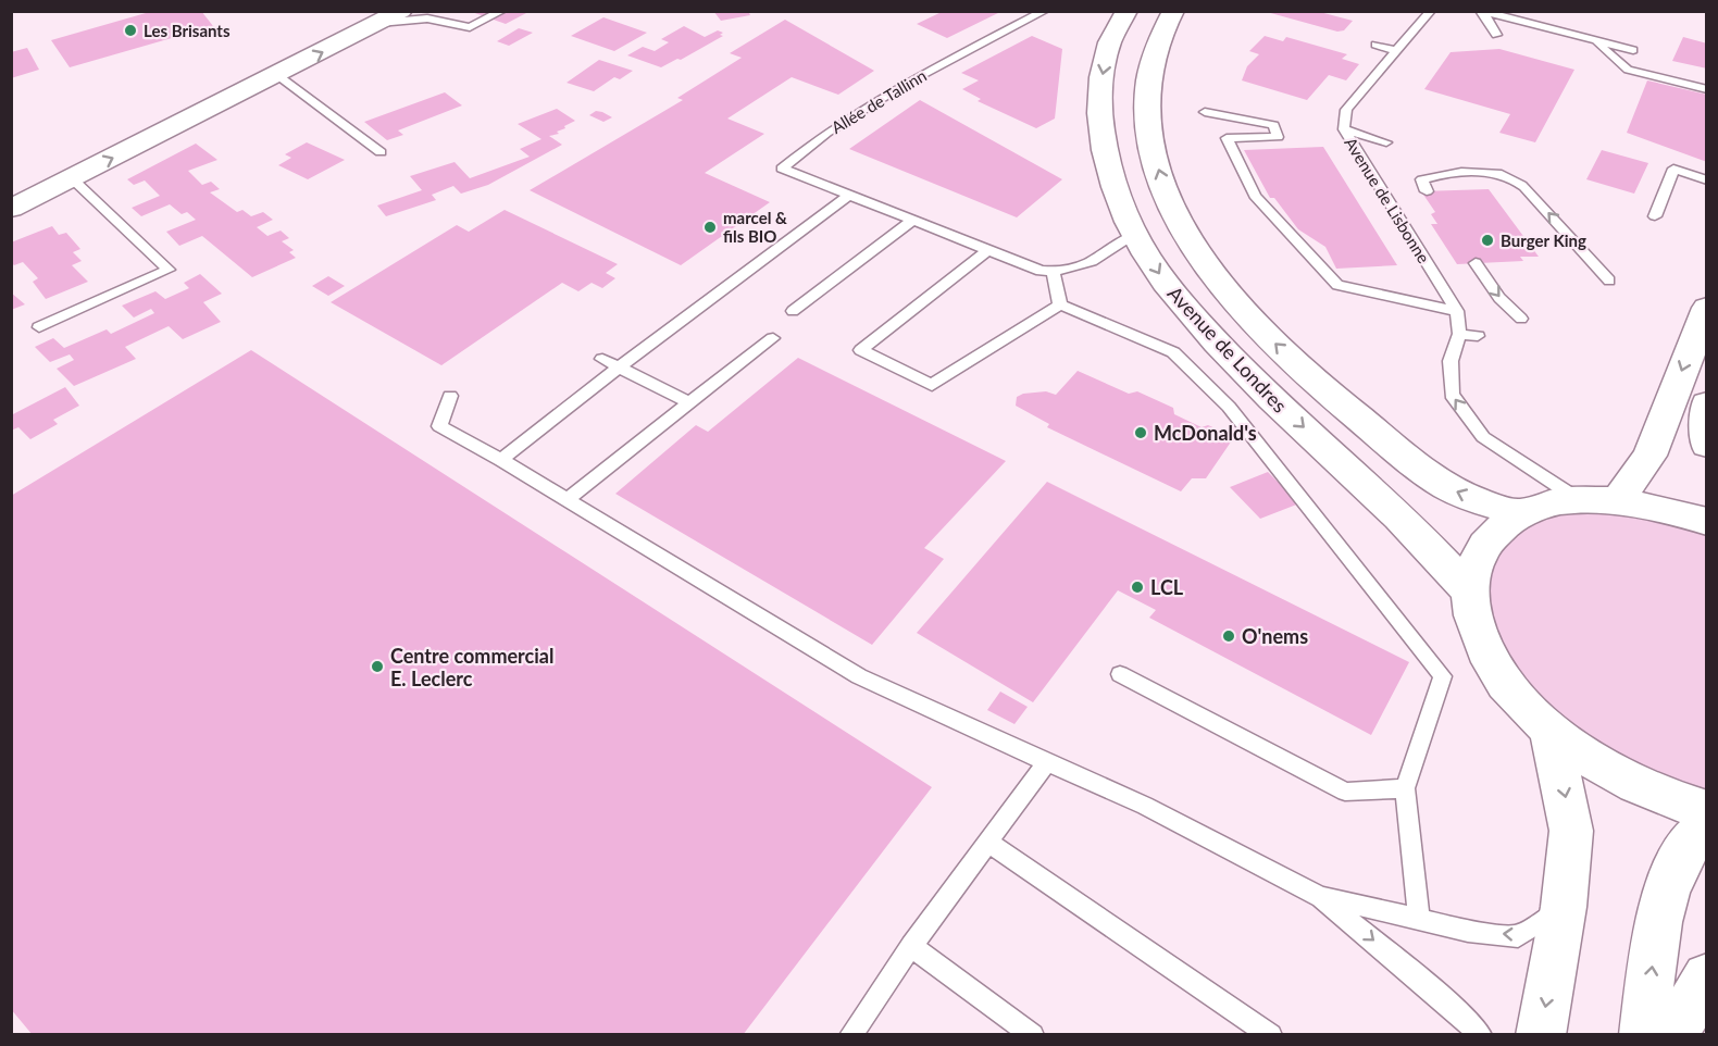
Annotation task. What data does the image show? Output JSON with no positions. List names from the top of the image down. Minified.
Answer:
{"streets":{"main road":["Avenue de Londres"],"lane":["Allée de Tallinn","Avenue de Lisbonne"]},"places":["Les Brisants","marcel & fils BIO","Burger King","McDonald's","LCL","O'nems","Centre commercial E. Leclerc"]}
